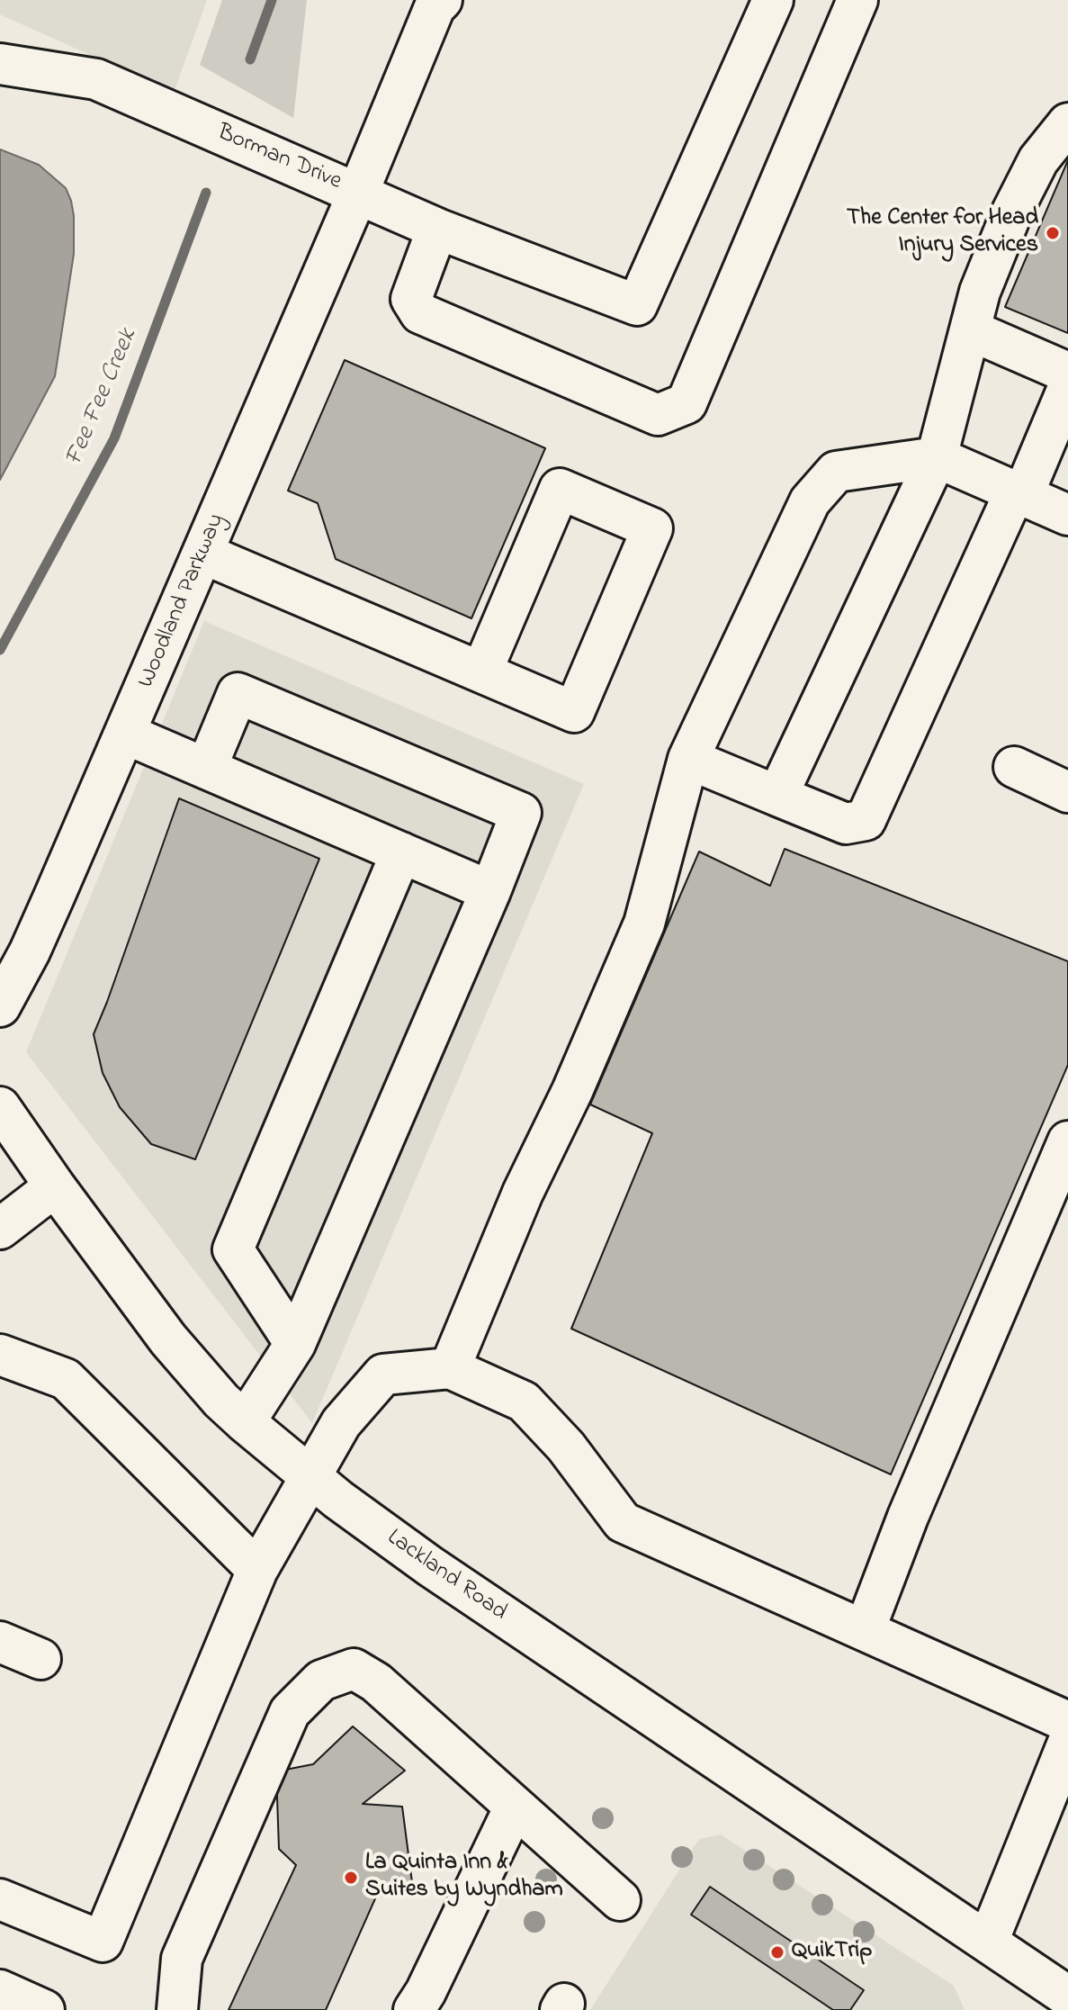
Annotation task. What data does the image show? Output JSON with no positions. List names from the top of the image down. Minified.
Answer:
{"streets":{"street":["Borman Drive","Woodland Parkway","Lackland Road"]},"crossings":[["Borman Drive","Woodland Parkway"]],"water":["Fee Fee Creek"],"places":["The Center for Head Injury Services","La Quinta Inn & Suites by Wyndham","QuikTrip"]}
